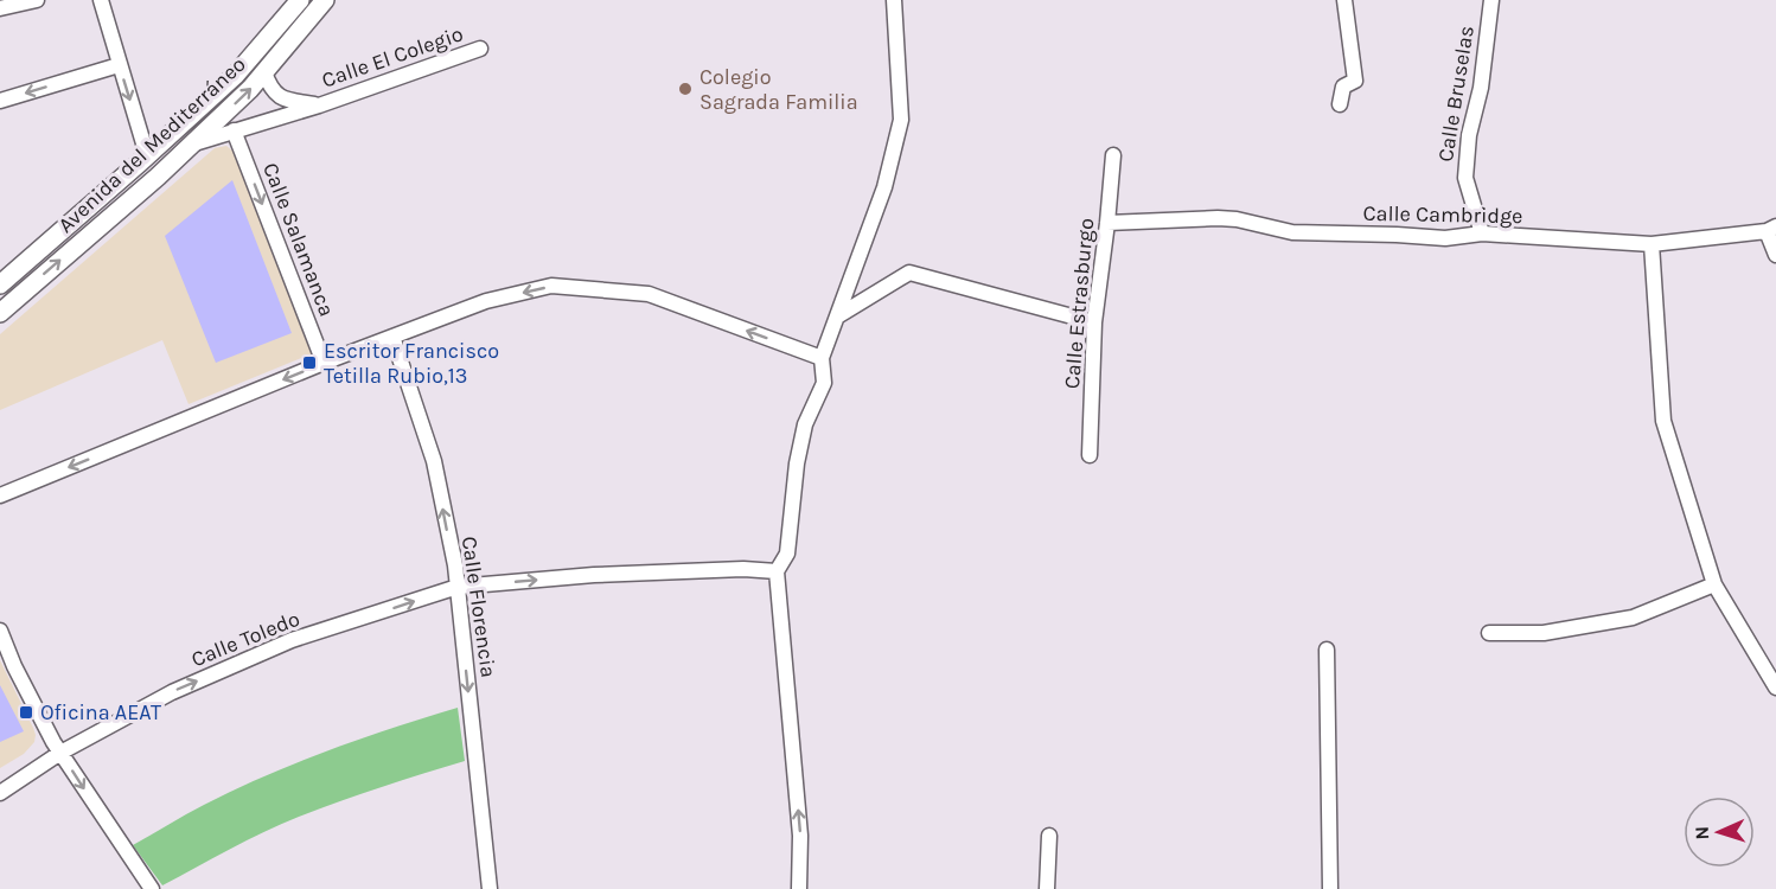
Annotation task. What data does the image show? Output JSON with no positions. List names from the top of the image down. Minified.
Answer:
{"streets":{"street":["Calle El Colegio","Calle Bruselas","Avenida del Mediterráneo","Calle Cambridge","Calle Salamanca","Calle Estrasburgo","Calle Florencia","Calle Toledo"]},"crossings":[["Calle El Colegio","Avenida del Mediterráneo"],["Calle El Colegio","Calle Salamanca"],["Calle Bruselas","Calle Cambridge"],["Calle Cambridge","Calle Estrasburgo"],["Calle Florencia","Calle Toledo"]],"one_way":["Calle Salamanca","Calle Toledo"],"places":{"other":["Colegio Sagrada Familia"],"transit":["Escritor Francisco Tetilla Rubio,13","Oficina AEAT"]},"north":"left"}
